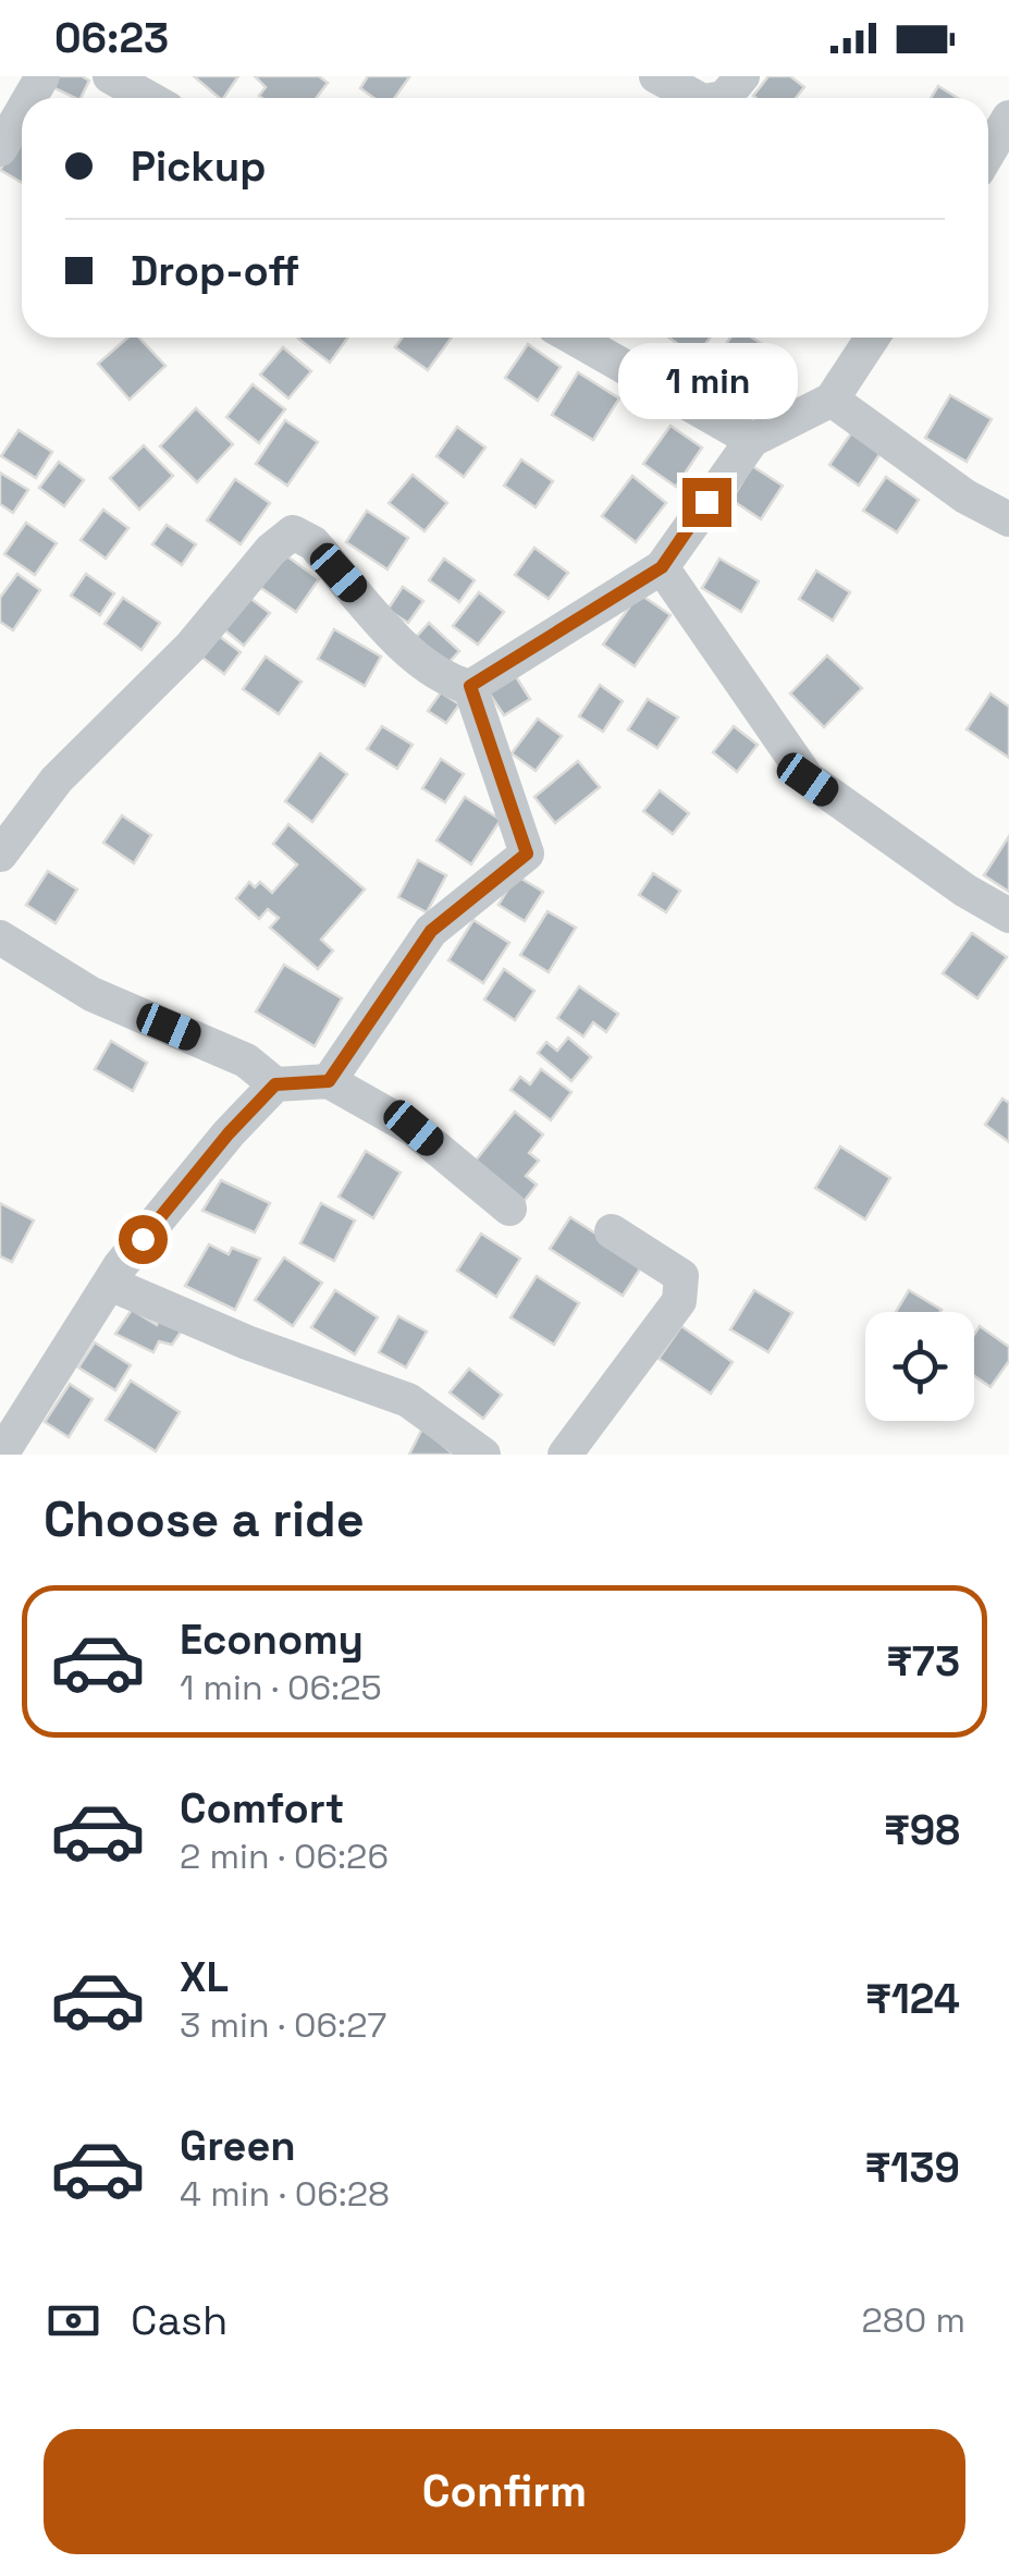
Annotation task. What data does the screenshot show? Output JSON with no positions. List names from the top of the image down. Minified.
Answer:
{"page":{"status":"06:23","banner":["Pickup","Drop-off"],"bubble":"1 min","heading":"Choose a ride","list":[{"name":"Economy","note":"1 min · 06:25","value":"₹73"},{"name":"Comfort","note":"2 min · 06:26","value":"₹98"},{"name":"XL","note":"3 min · 06:27","value":"₹124"},{"name":"Green","note":"4 min · 06:28","value":"₹139"}],"pay":["Cash","280 m"],"buttons":"Confirm"}}
